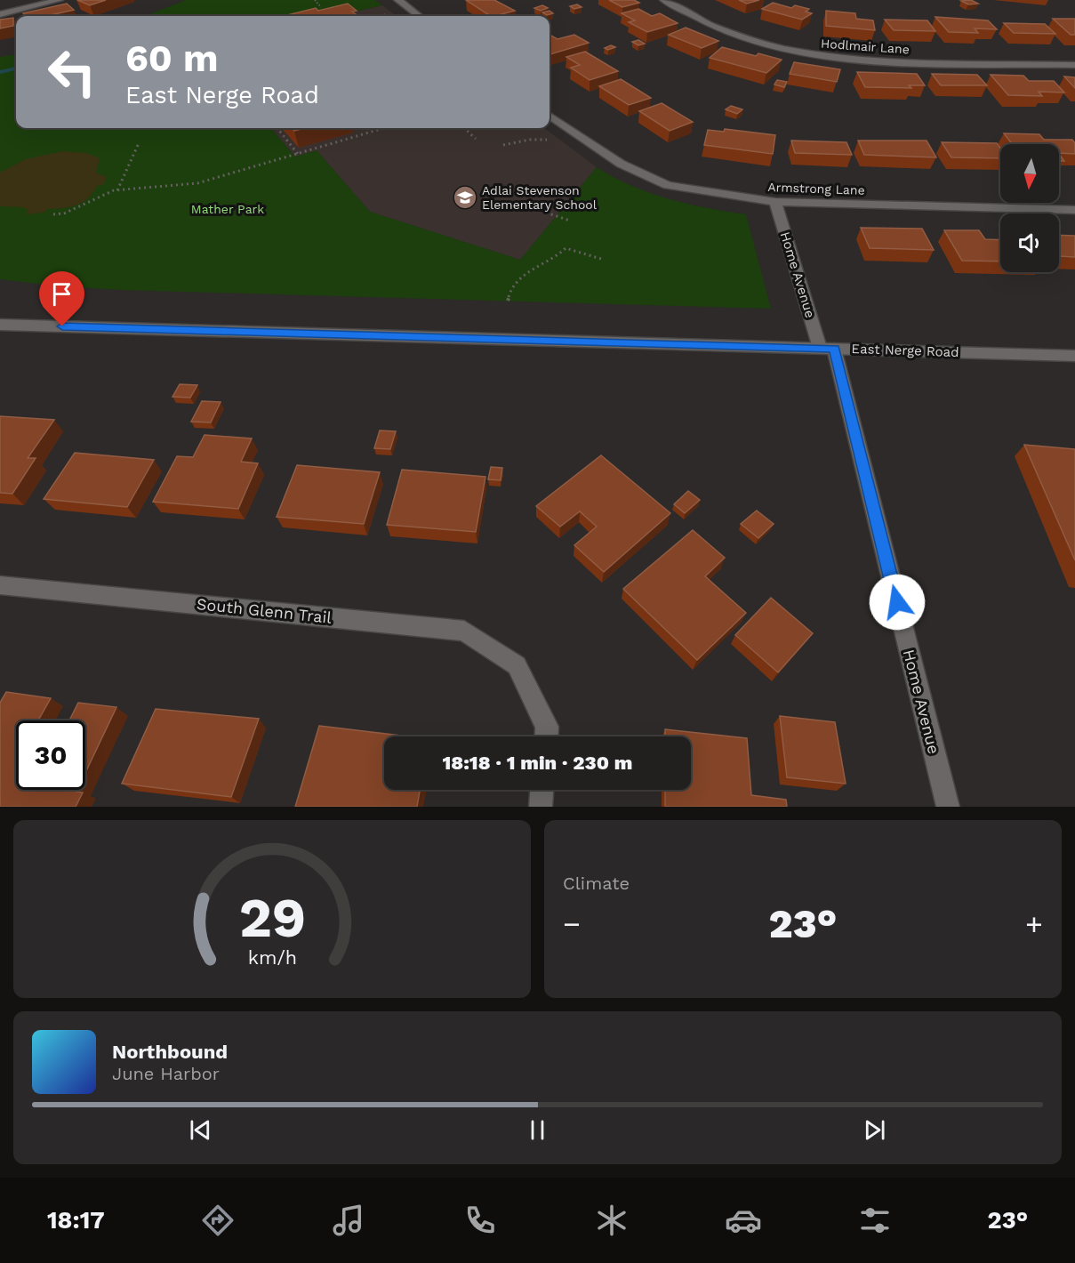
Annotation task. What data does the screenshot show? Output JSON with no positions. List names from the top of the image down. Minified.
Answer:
{"streets":{"street":["Hodlmair Lane","Armstrong Lane","Home Avenue","East Nerge Road","South Glenn Trail"]},"crossings":[["Armstrong Lane","Home Avenue"],["Home Avenue","East Nerge Road"]],"parks":["Mather Park"],"places":{"school or university":["Adlai Stevenson Elementary School"]},"north":"bottom","page":{"turn":["60 m","East Nerge Road"],"limit":"30","trip":"18:18 · 1 min · 230 m","tile":"Climate","heat":["−","23°","+"],"song":["Northbound","June Harbor"],"tabs":["18:17","23°"],"gauge":["29","km/h"]}}
